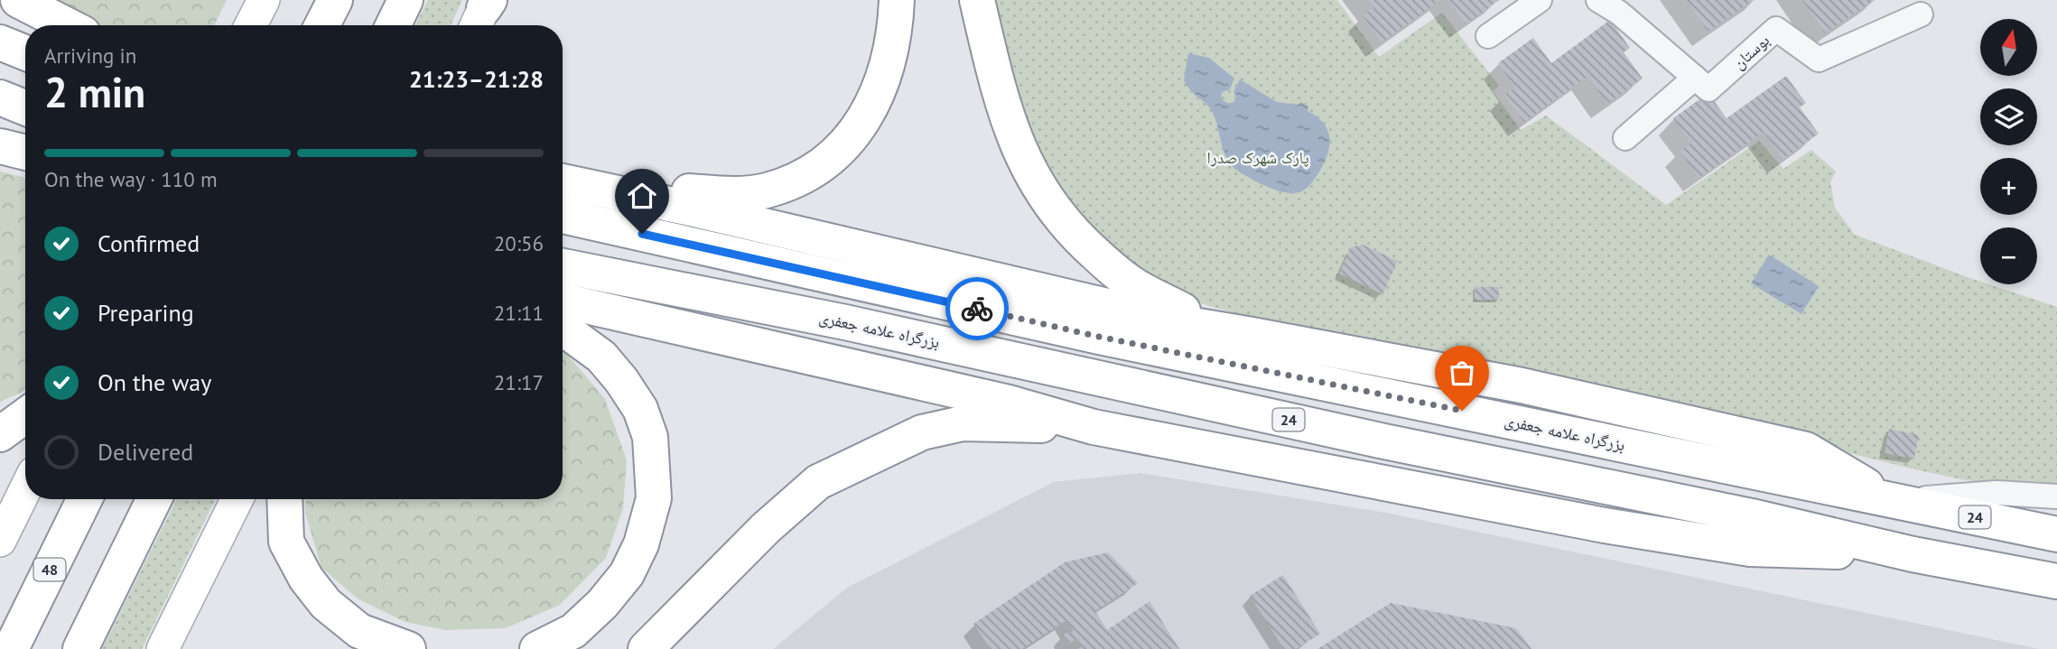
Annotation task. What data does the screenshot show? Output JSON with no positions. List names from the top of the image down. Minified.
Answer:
{"streets":{"highway":["بزرگراه علامه جعفری","24","48"],"street":["بوستان"]},"parks":["پارک شهرک صدرا"],"north":"top","page":{"map_buttons":["+","−"],"heading":["2 min","Arriving in","21:23–21:28"],"bar":"On the way · 110 m","list":[["Confirmed","20:56"],["Preparing","21:11"],["On the way","21:17"],"Delivered"]}}
